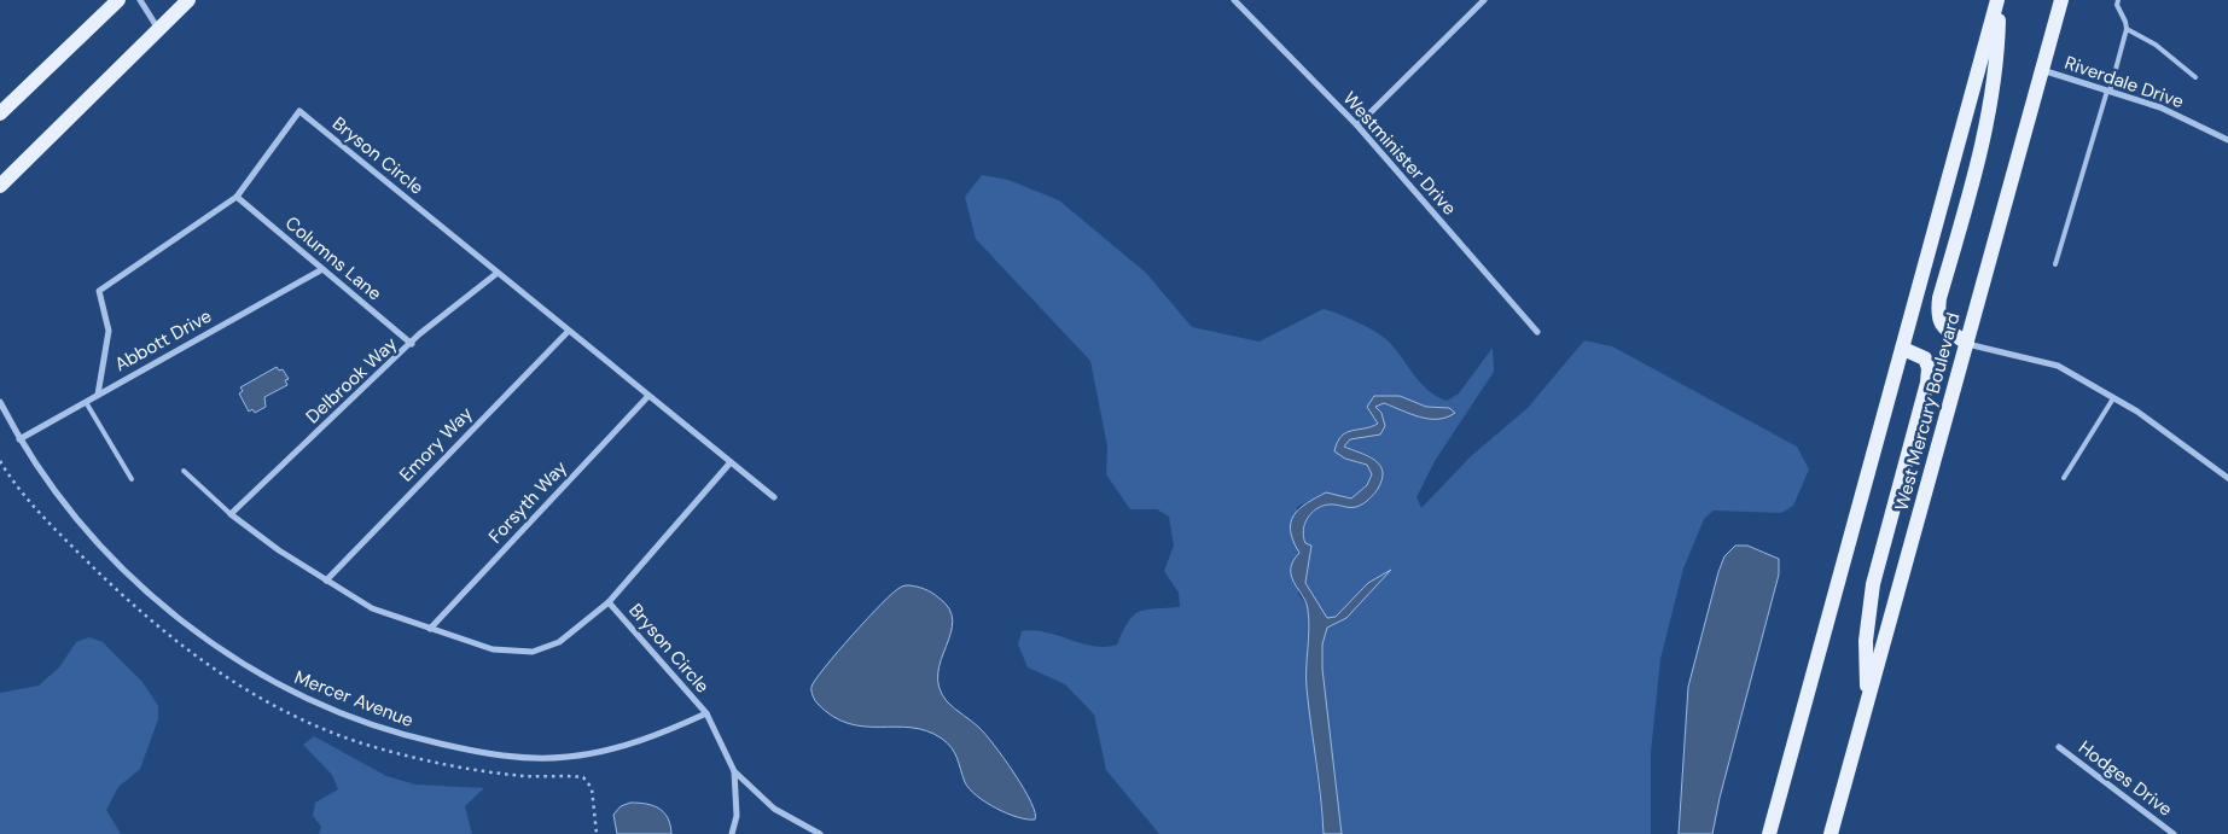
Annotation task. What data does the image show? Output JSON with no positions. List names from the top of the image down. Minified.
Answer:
{"streets":{"main road":["West Mercury Boulevard"],"street":["Riverdale Drive","Westminister Drive","Bryson Circle","Columns Lane","Abbott Drive","Delbrook Way","Emory Way","Forsyth Way","Mercer Avenue","Hodges Drive"]},"crossings":[["Riverdale Drive","West Mercury Boulevard"],["Bryson Circle","Columns Lane"],["Bryson Circle","Abbott Drive"],["Bryson Circle","Delbrook Way"],["Bryson Circle","Emory Way"],["Bryson Circle","Forsyth Way"],["Bryson Circle","Mercer Avenue"],["Columns Lane","Abbott Drive"],["Columns Lane","Delbrook Way"],["Abbott Drive","Mercer Avenue"]]}
